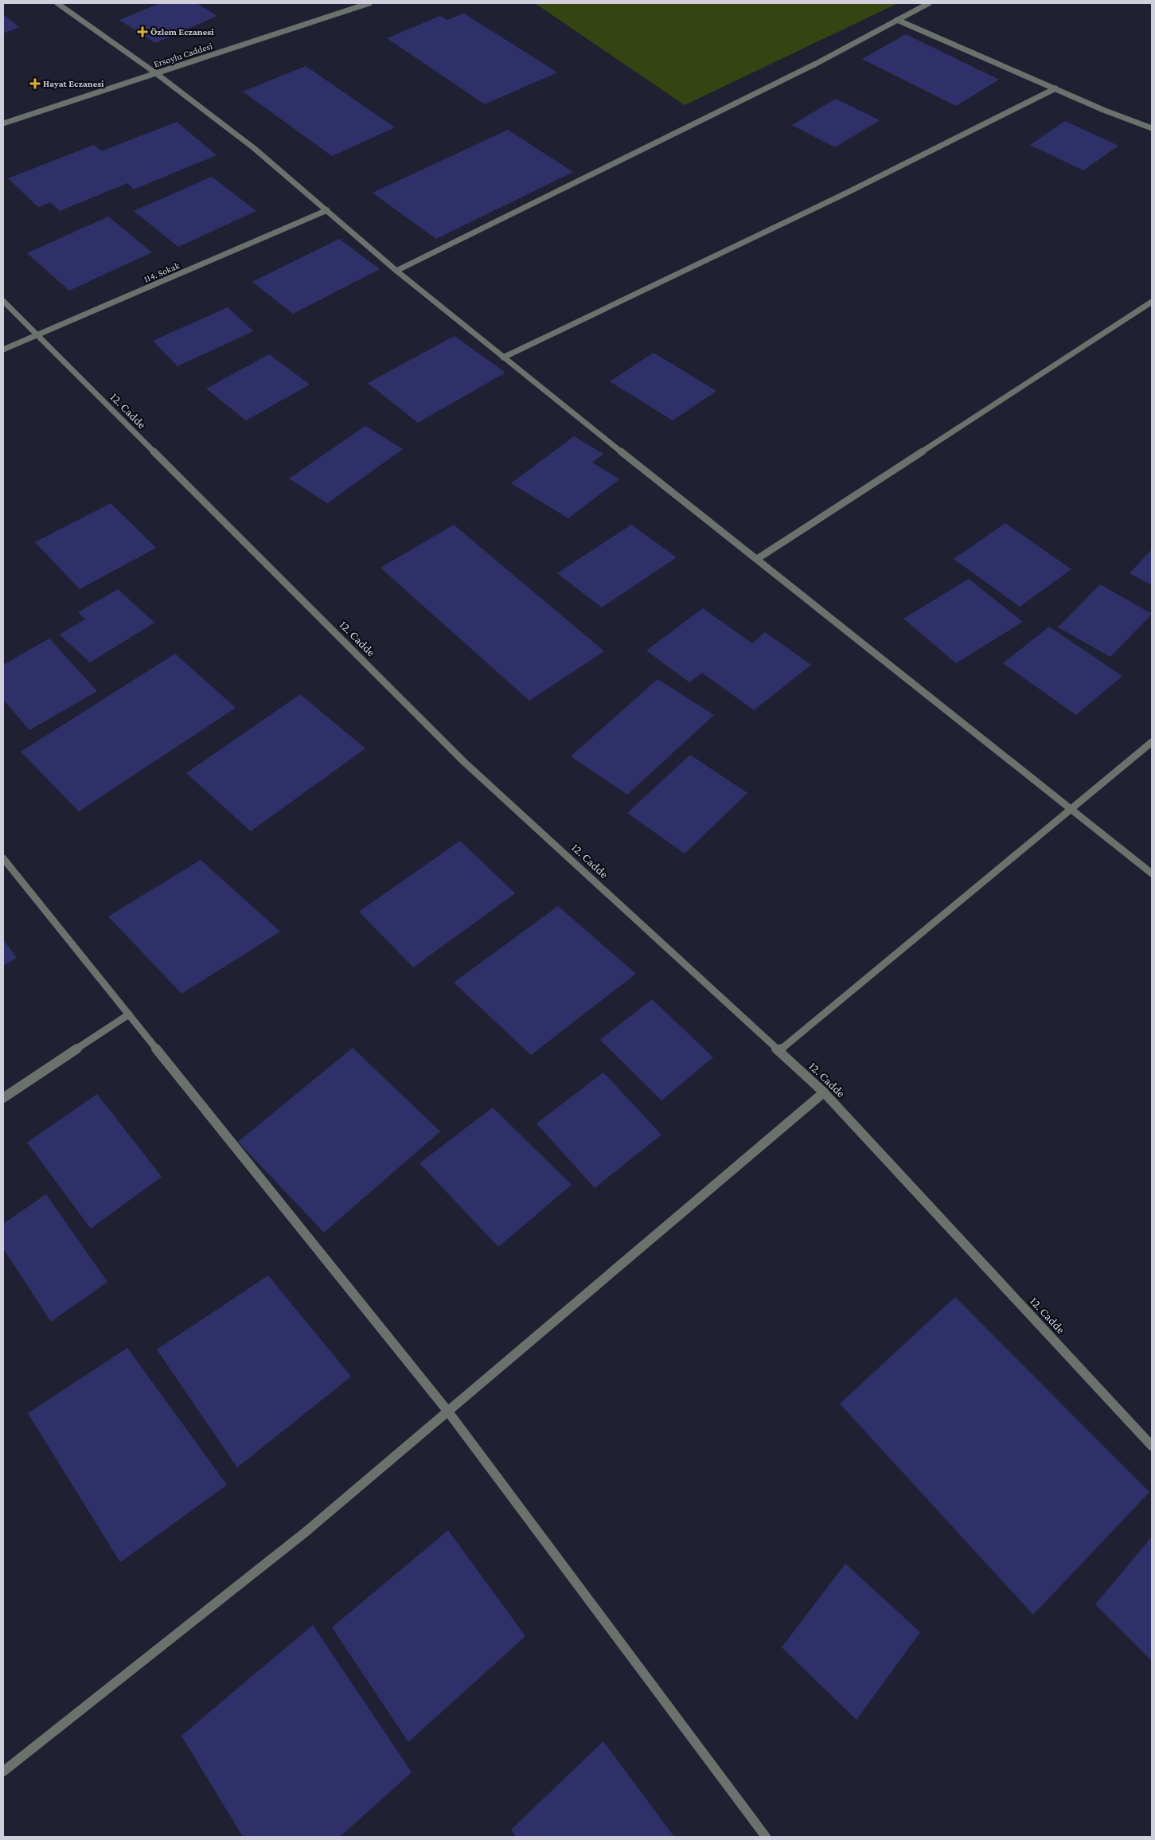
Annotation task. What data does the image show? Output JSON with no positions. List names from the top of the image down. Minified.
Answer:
{"streets":{"street":["Ersoylu Caddesi","114. Sokak","12. Cadde"]},"crossings":[["114. Sokak","12. Cadde"]],"places":{"health":["Özlem Eczanesi","Hayat Eczanesi"]}}
